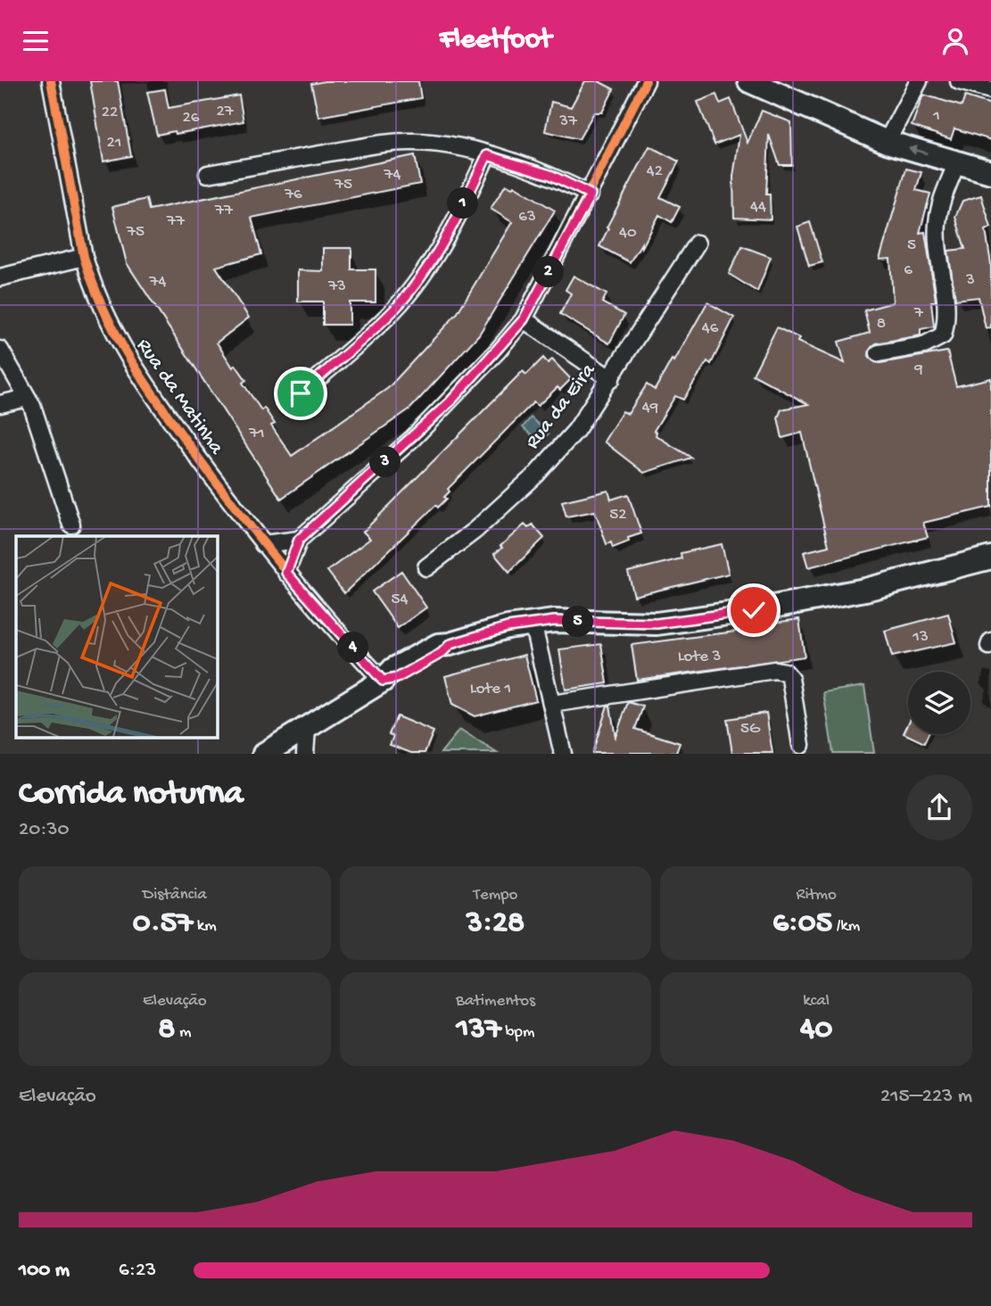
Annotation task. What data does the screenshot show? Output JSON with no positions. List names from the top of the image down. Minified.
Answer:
{"streets":{"street":["Rua da Matinha","Rua da Eira"]},"house_numbers":["27","22","1","26","37","21","42","74","75","76","44","77","63","77","75","40","5","6","3","74","73","7","8","46","9","49","71","52","54","13","Lote 3","Lote 1","5G"],"page":{"header":"Fleetfoot","pins":["1","2","3","5","4"],"heading":["Corrida noturna","20:30"],"stats":[["Distância","0.57 km"],["Tempo","3:28"],["Ritmo","6:05 /km"],["Elevação","8 m"],["Batimentos","137 bpm"],["kcal","40"]],"chart":["Elevação","215–223 m"],"list":[{"name":"100 m","note":"6:23"}]}}
